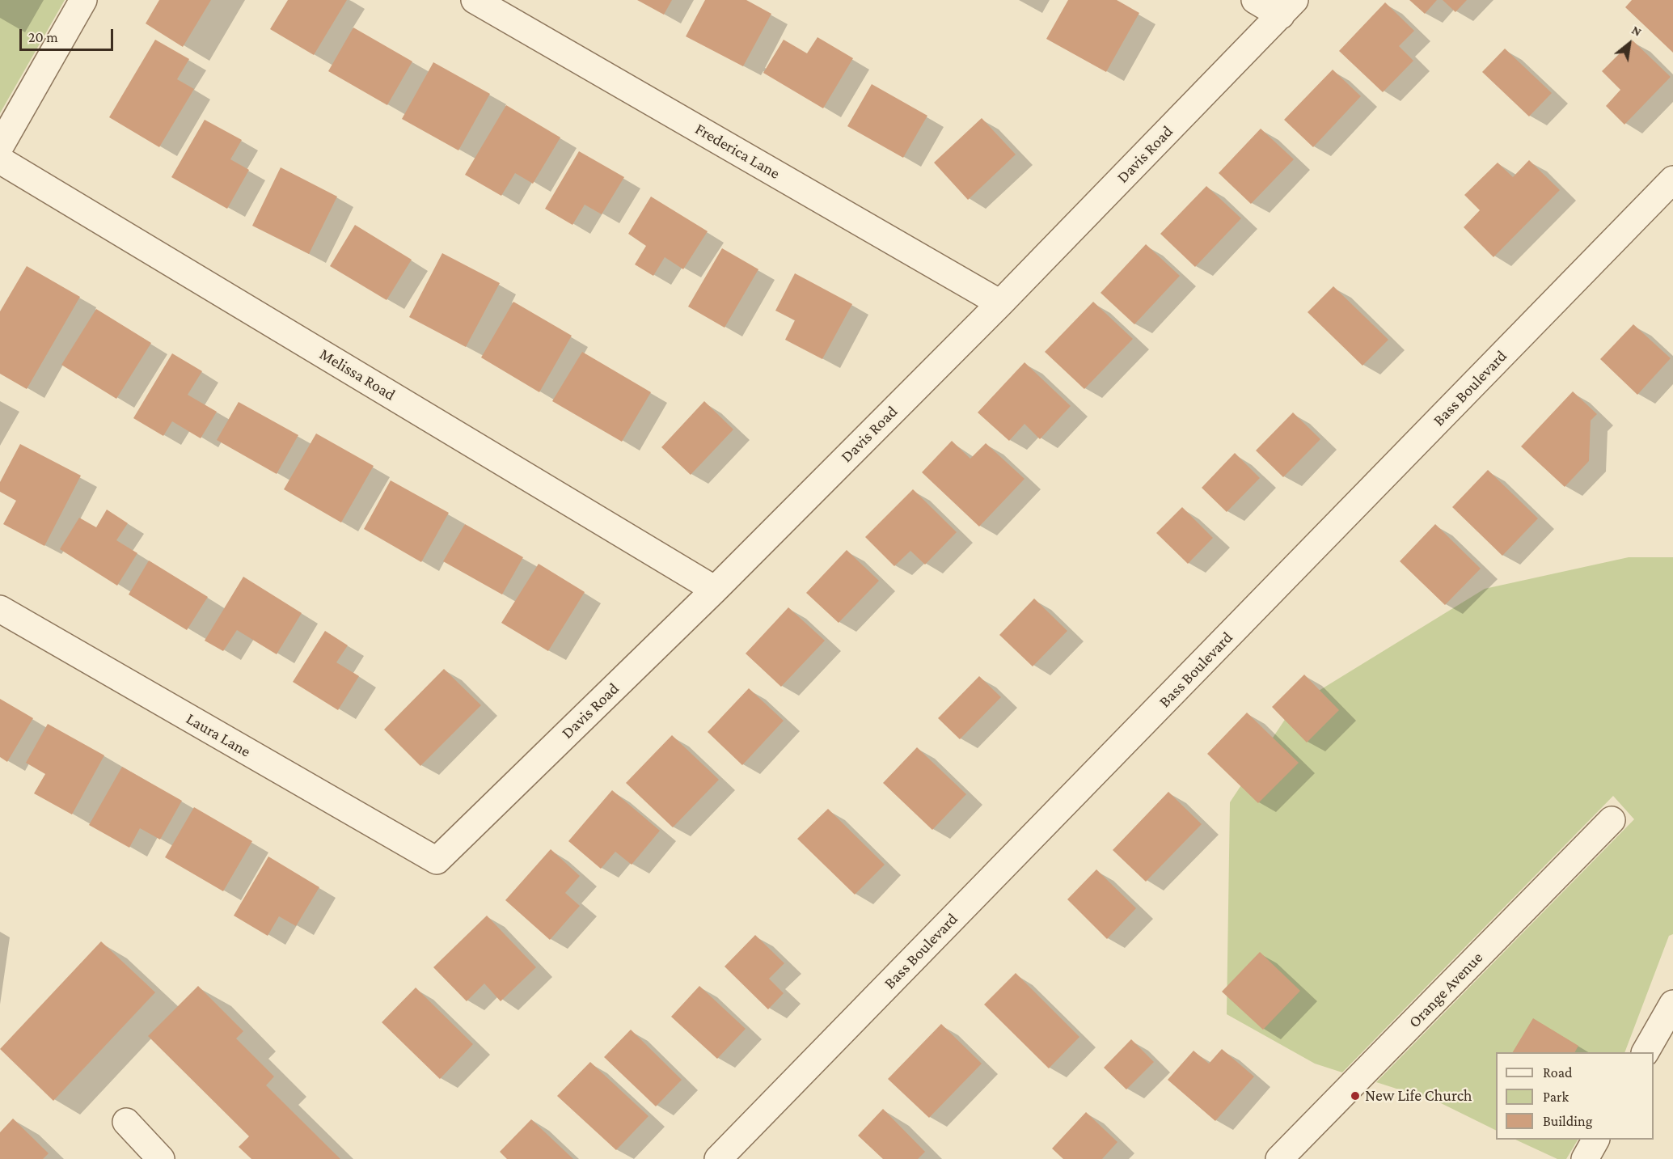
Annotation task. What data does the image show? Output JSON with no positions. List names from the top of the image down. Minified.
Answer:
{"streets":{"street":["Frederica Lane","Davis Road","Melissa Road","Bass Boulevard","Laura Lane","Orange Avenue"]},"crossings":[["Frederica Lane","Davis Road"],["Davis Road","Melissa Road"],["Davis Road","Laura Lane"]],"places":["New Life Church"],"legend":["Road","Park","Building"],"scale_bar":"20 m","north":"top right"}
